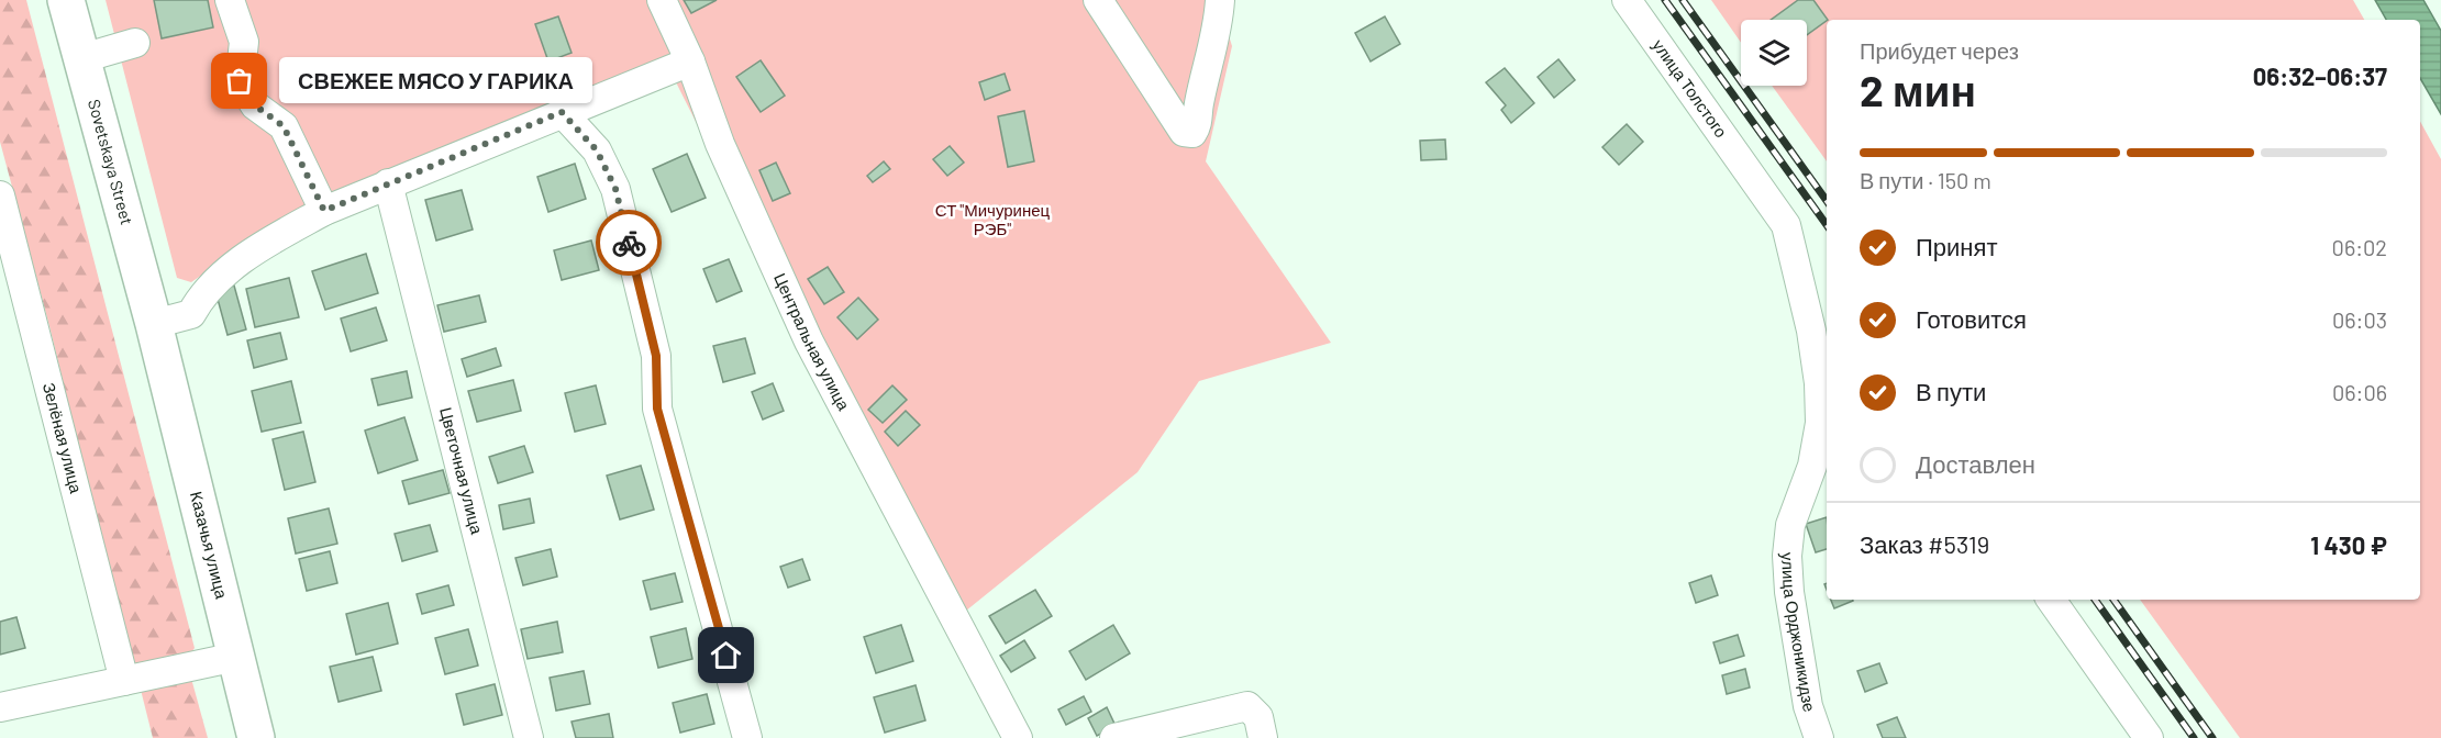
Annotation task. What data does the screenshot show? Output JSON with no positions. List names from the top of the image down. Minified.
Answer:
{"streets":{"main road":["Sovetskaya Street","Казачья улица"],"street":["улица Толстого","Центральная улица","Зелёная улица","Цветочная улица","улица Орджоникидзе"]},"crossings":[["улица Толстого","улица Орджоникидзе"],["Sovetskaya Street","Казачья улица"]],"parks":["СТ \"Мичуринец РЭБ\""],"places":["СВЕЖЕЕ МЯСО У ГАРИКА"],"page":{"heading":["2 мин","Прибудет через","06:32–06:37"],"panel":["Заказ #5319","1 430 ₽"],"bubble":"СВЕЖЕЕ МЯСО У ГАРИКА","bar":"В пути · 150 m","list":[["Принят","06:02"],["Готовится","06:03"],["В пути","06:06"],"Доставлен"]}}
